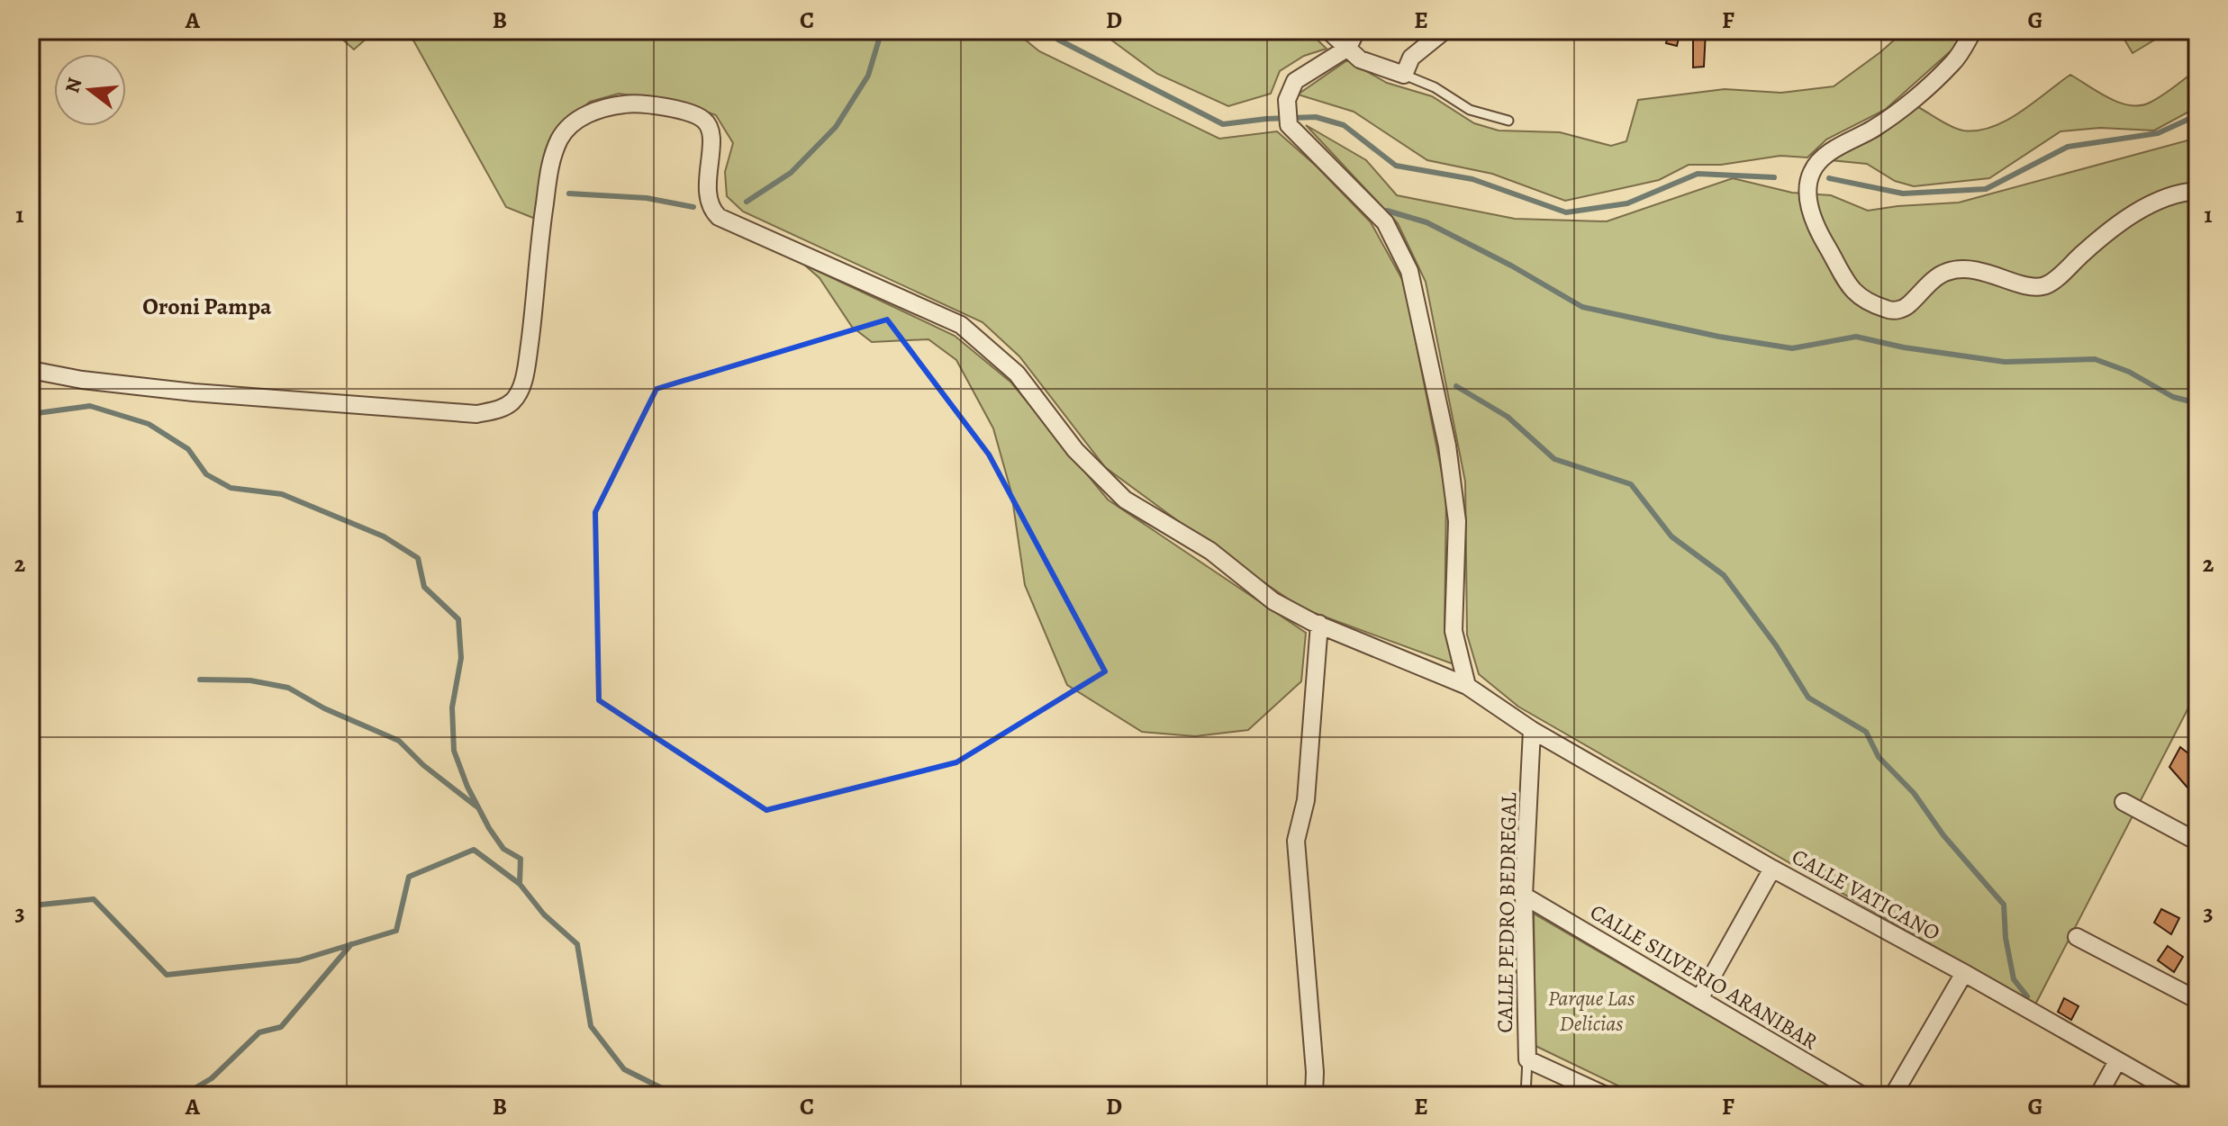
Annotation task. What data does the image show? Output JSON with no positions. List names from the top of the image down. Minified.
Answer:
{"streets":{"street":["CALLE VATICANO","CALLE PEDRO BEDREGAL","CALLE SILVERIO ARANIBAR"]},"crossings":[["CALLE VATICANO","CALLE PEDRO BEDREGAL"],["CALLE PEDRO BEDREGAL","CALLE SILVERIO ARANIBAR"]],"districts":["Oroni Pampa"],"parks":["Parque Las Delicias"],"north":"left","grid":{"columns":["A","B","C","D","E","F","G"],"rows":["1","2","3"]}}
